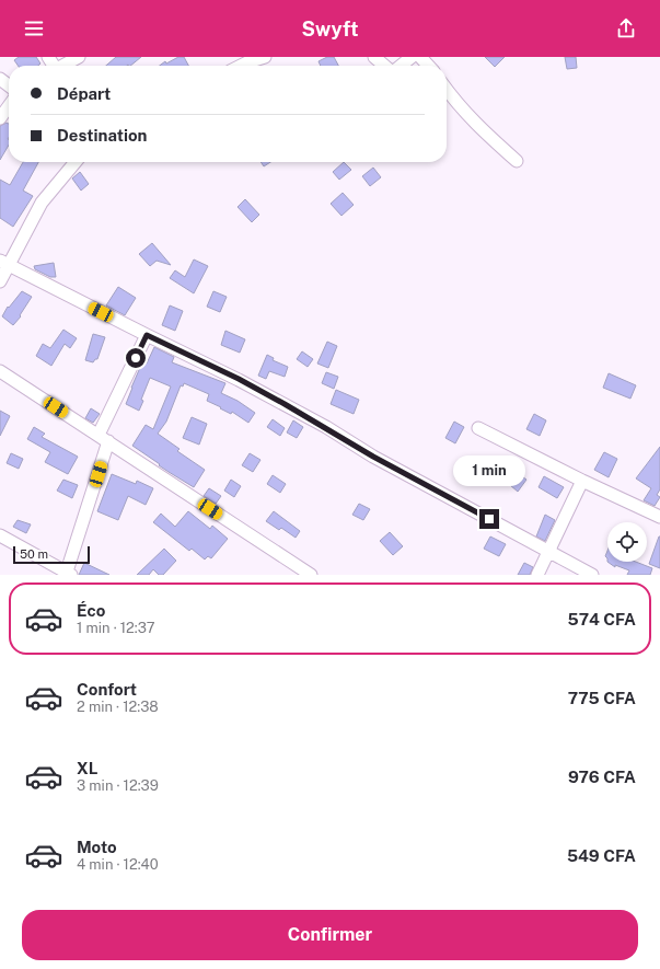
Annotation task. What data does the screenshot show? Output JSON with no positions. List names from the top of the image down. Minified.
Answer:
{"scale_bar":"50 m","page":{"header":"Swyft","banner":["Départ","Destination"],"bubble":"1 min","scale":"50 m","list":[{"name":"Éco","note":"1 min · 12:37","value":"574 CFA"},{"name":"Confort","note":"2 min · 12:38","value":"775 CFA"},{"name":"XL","note":"3 min · 12:39","value":"976 CFA"},{"name":"Moto","note":"4 min · 12:40","value":"549 CFA"}],"buttons":"Confirmer"}}
